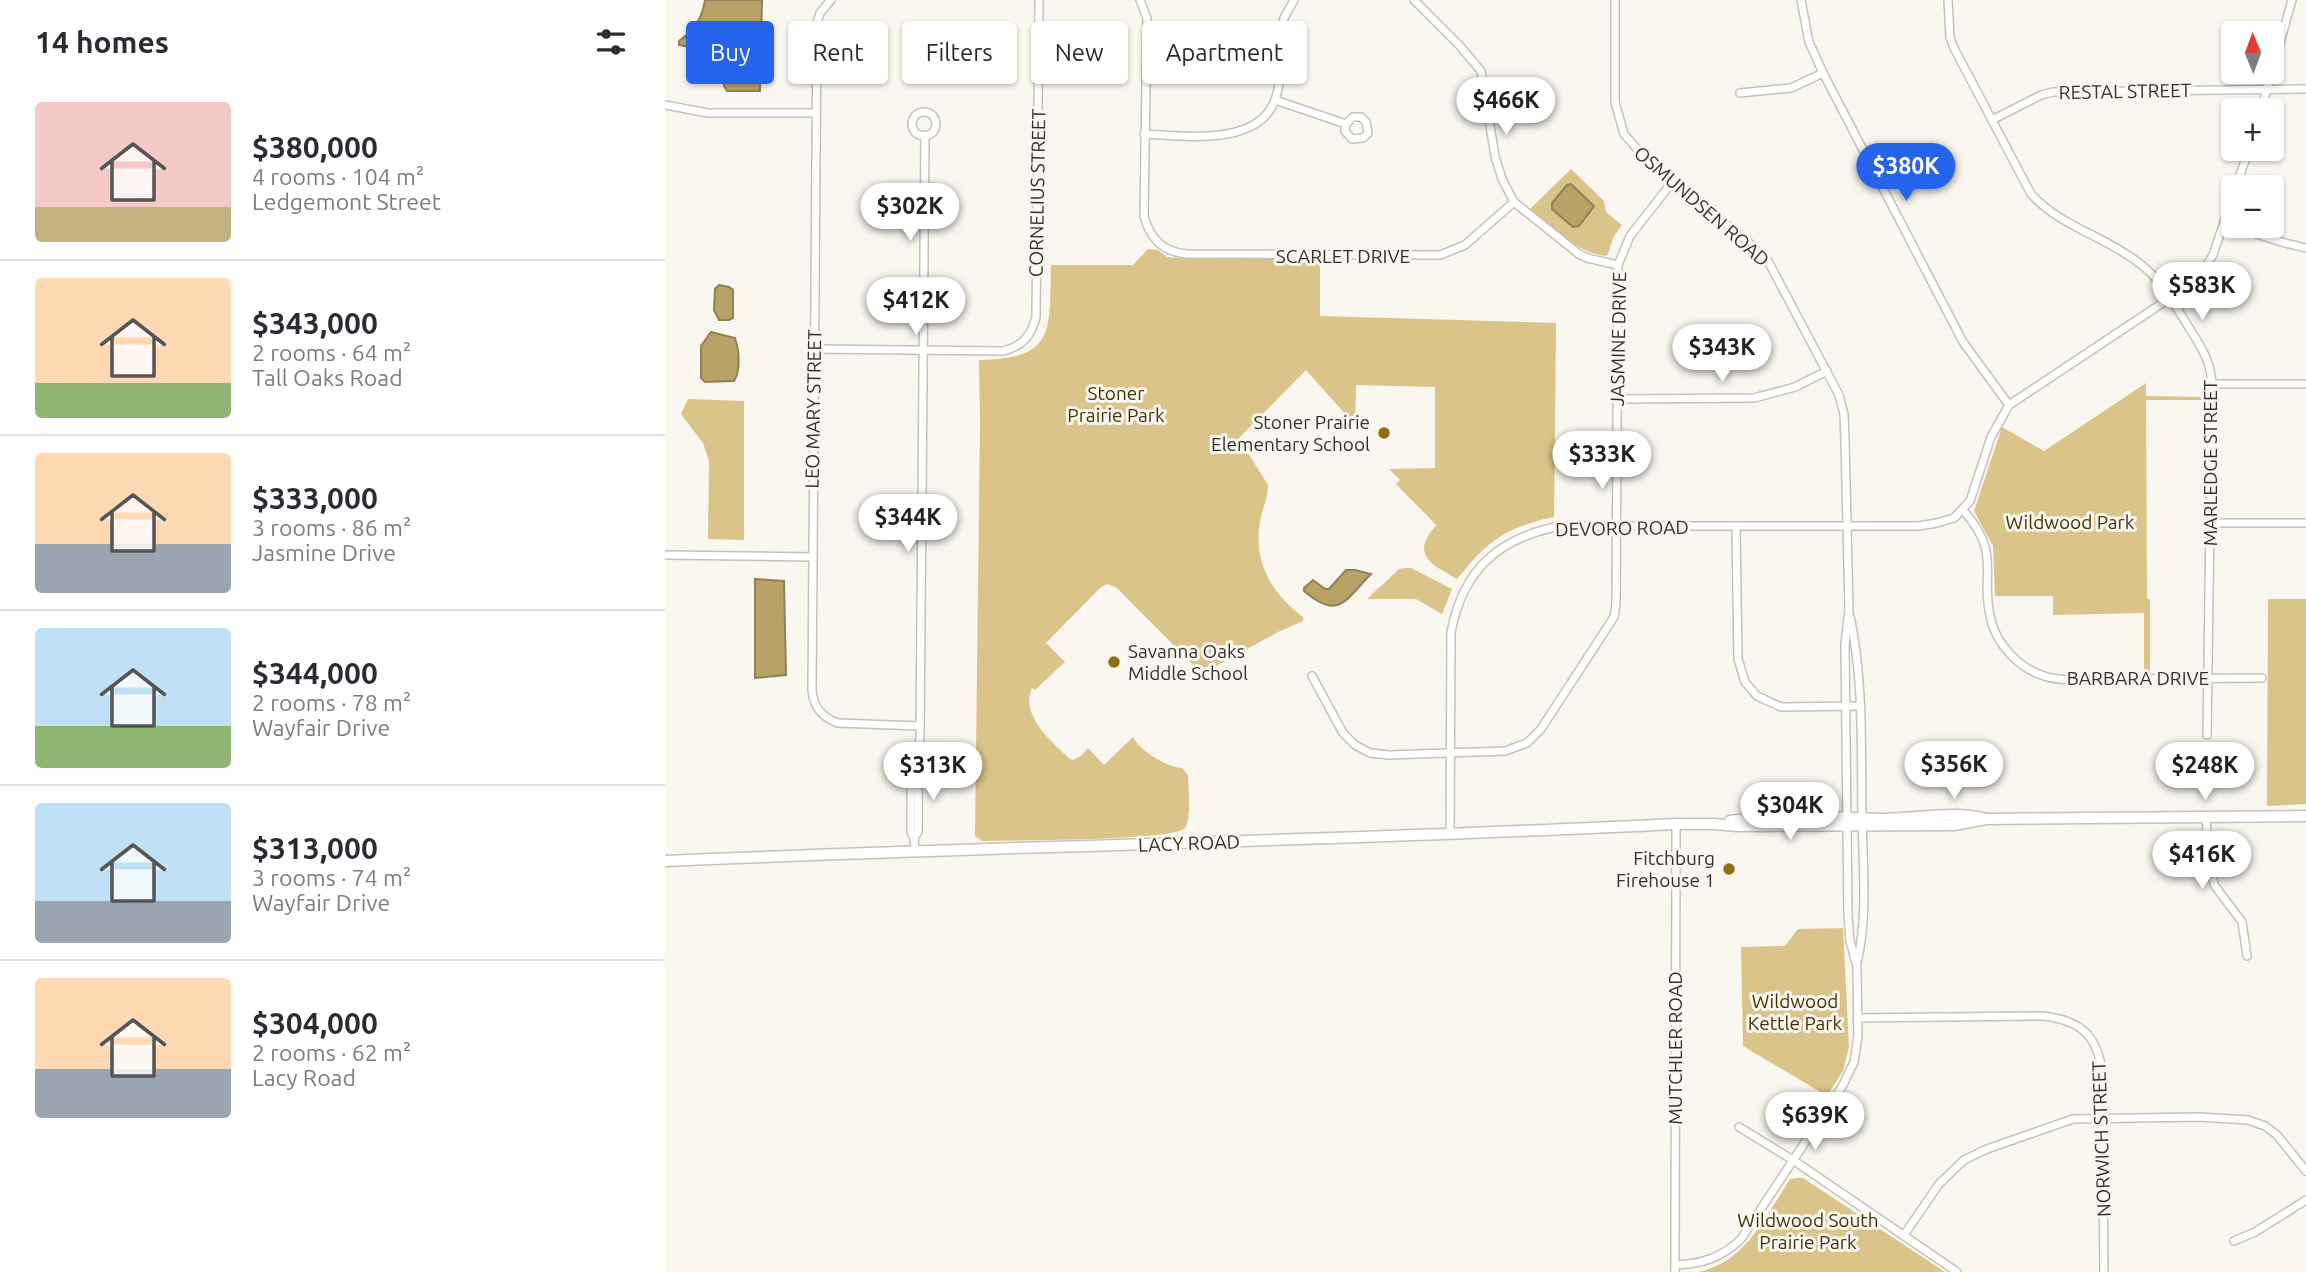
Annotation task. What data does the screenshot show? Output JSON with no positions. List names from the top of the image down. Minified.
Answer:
{"streets":{"street":["RESTAL STREET","CORNELIUS STREET","OSMUNDSEN ROAD","SCARLET DRIVE","JASMINE DRIVE","LEO MARY STREET","MARLEDGE STREET","DEVORO ROAD","BARBARA DRIVE","LACY ROAD","MUTCHLER ROAD","NORWICH STREET"]},"crossings":[["RESTAL STREET","MARLEDGE STREET"],["OSMUNDSEN ROAD","JASMINE DRIVE"],["OSMUNDSEN ROAD","DEVORO ROAD"],["OSMUNDSEN ROAD","LACY ROAD"],["OSMUNDSEN ROAD","MUTCHLER ROAD"],["OSMUNDSEN ROAD","NORWICH STREET"],["JASMINE DRIVE","DEVORO ROAD"],["MARLEDGE STREET","BARBARA DRIVE"],["DEVORO ROAD","BARBARA DRIVE"],["DEVORO ROAD","LACY ROAD"],["LACY ROAD","MUTCHLER ROAD"]],"parks":["Stoner Prairie Park","Wildwood Park","Wildwood Kettle Park","Wildwood South Prairie Park"],"places":["Stoner Prairie Elementary School","Savanna Oaks Middle School","Fitchburg Firehouse 1"],"north":"top","page":{"heading":"14 homes","map_buttons":["+","−"],"chip":["Buy","Rent","Filters","New","Apartment"],"price":["$466K","$380K","$302K","$583K","$412K","$343K","$333K","$344K","$356K","$313K","$248K","$304K","$416K","$639K"],"list":[{"name":"$380,000","note":"4 rooms · 104 m² · Ledgemont Street"},{"name":"$343,000","note":"2 rooms · 64 m² · Tall Oaks Road"},{"name":"$333,000","note":"3 rooms · 86 m² · Jasmine Drive"},{"name":"$344,000","note":"2 rooms · 78 m² · Wayfair Drive"},{"name":"$313,000","note":"3 rooms · 74 m² · Wayfair Drive"},{"name":"$304,000","note":"2 rooms · 62 m² · Lacy Road"}]}}
